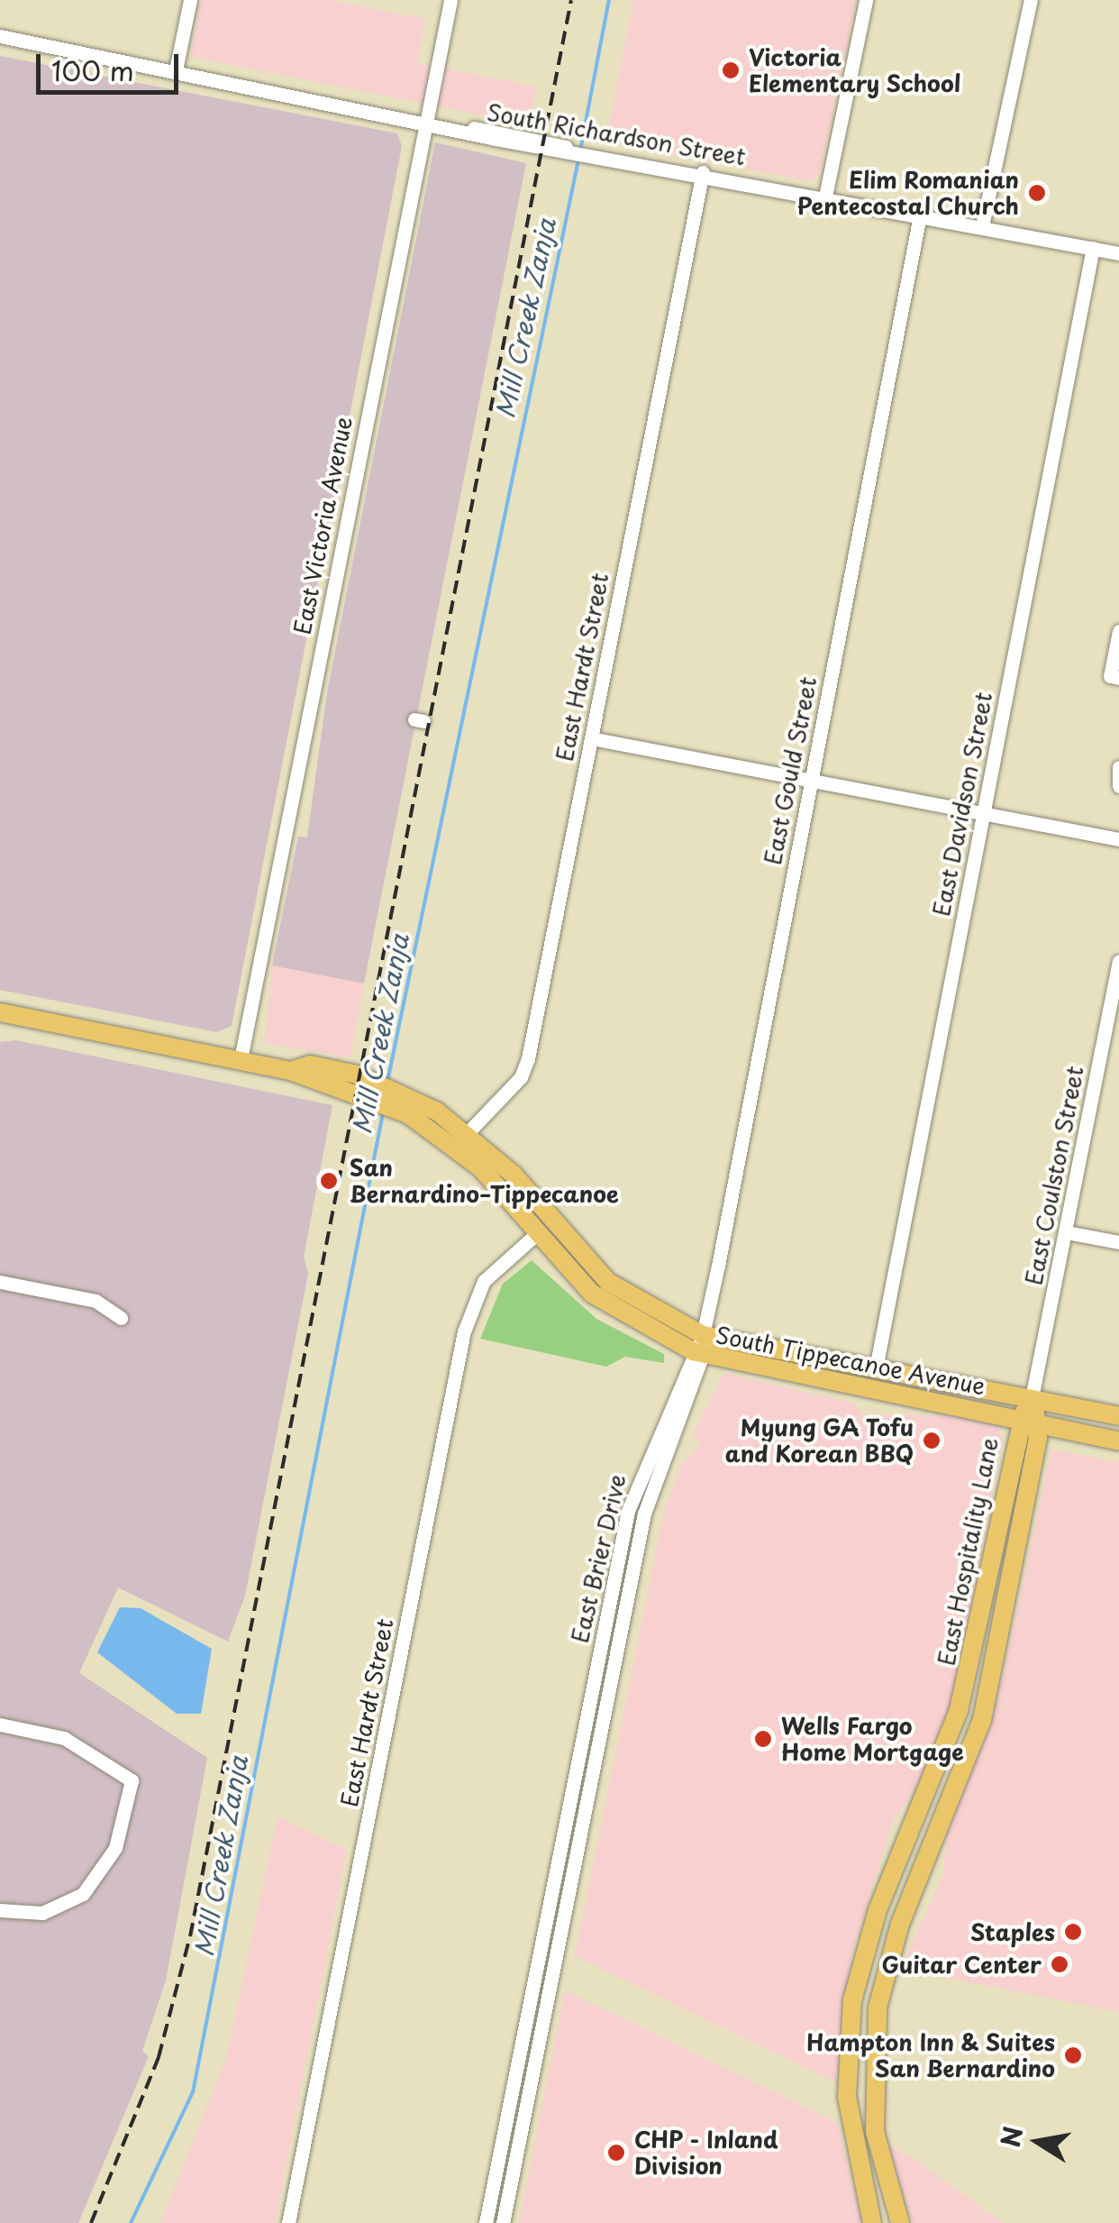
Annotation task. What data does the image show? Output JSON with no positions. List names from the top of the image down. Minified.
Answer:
{"streets":{"main road":["South Tippecanoe Avenue","East Hospitality Lane"],"street":["South Richardson Street","East Victoria Avenue","East Hardt Street","East Gould Street","East Davidson Street","East Coulston Street","East Brier Drive"]},"crossings":[["South Richardson Street","East Victoria Avenue"],["South Richardson Street","East Hardt Street"],["South Richardson Street","East Gould Street"],["South Richardson Street","East Davidson Street"],["East Victoria Avenue","South Tippecanoe Avenue"],["East Hardt Street","South Tippecanoe Avenue"],["East Gould Street","South Tippecanoe Avenue"],["East Gould Street","East Brier Drive"],["East Davidson Street","South Tippecanoe Avenue"],["East Coulston Street","South Tippecanoe Avenue"],["East Coulston Street","East Hospitality Lane"],["South Tippecanoe Avenue","East Hospitality Lane"],["South Tippecanoe Avenue","East Brier Drive"]],"water":["Mill Creek Zanja"],"places":["Victoria Elementary School","Elim Romanian Pentecostal Church","San Bernardino–Tippecanoe","Myung GA Tofu and Korean BBQ","Wells Fargo Home Mortgage","Staples","Guitar Center","Hampton Inn & Suites San Bernardino","CHP - Inland Division"],"scale_bar":"100 m","north":"left"}
